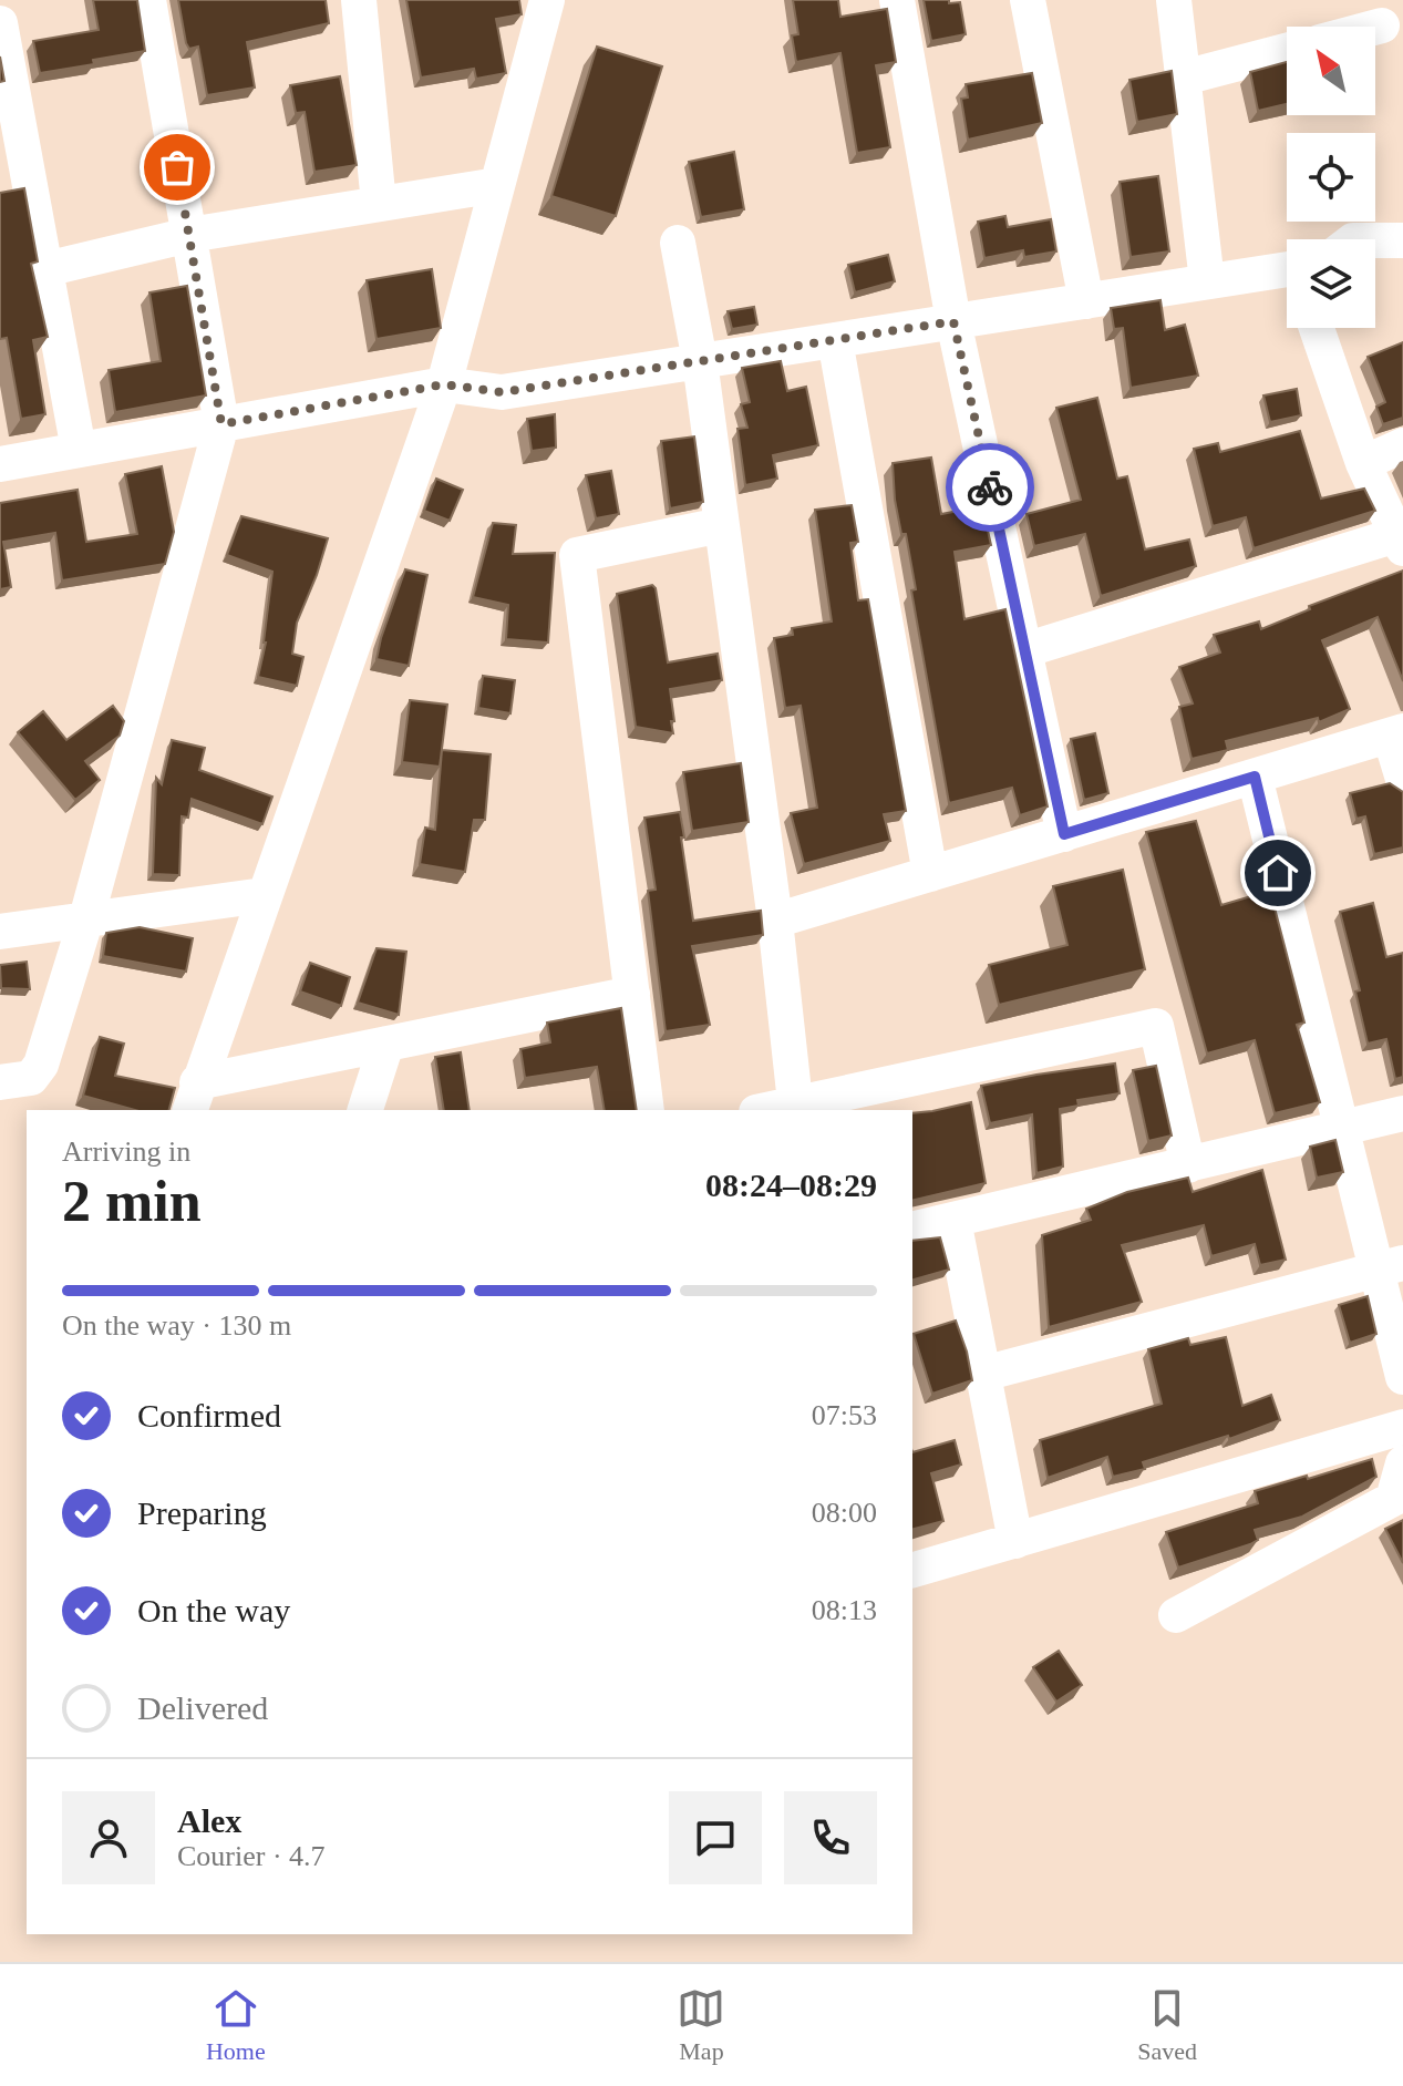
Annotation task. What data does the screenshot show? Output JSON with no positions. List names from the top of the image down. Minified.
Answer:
{"north":"top left","page":{"heading":["2 min","Arriving in","08:24–08:29"],"panel":["Alex","Courier · 4.7"],"bar":"On the way · 130 m","list":[["Confirmed","07:53"],["Preparing","08:00"],["On the way","08:13"],"Delivered"],"tabs":["Home","Map","Saved"]}}
